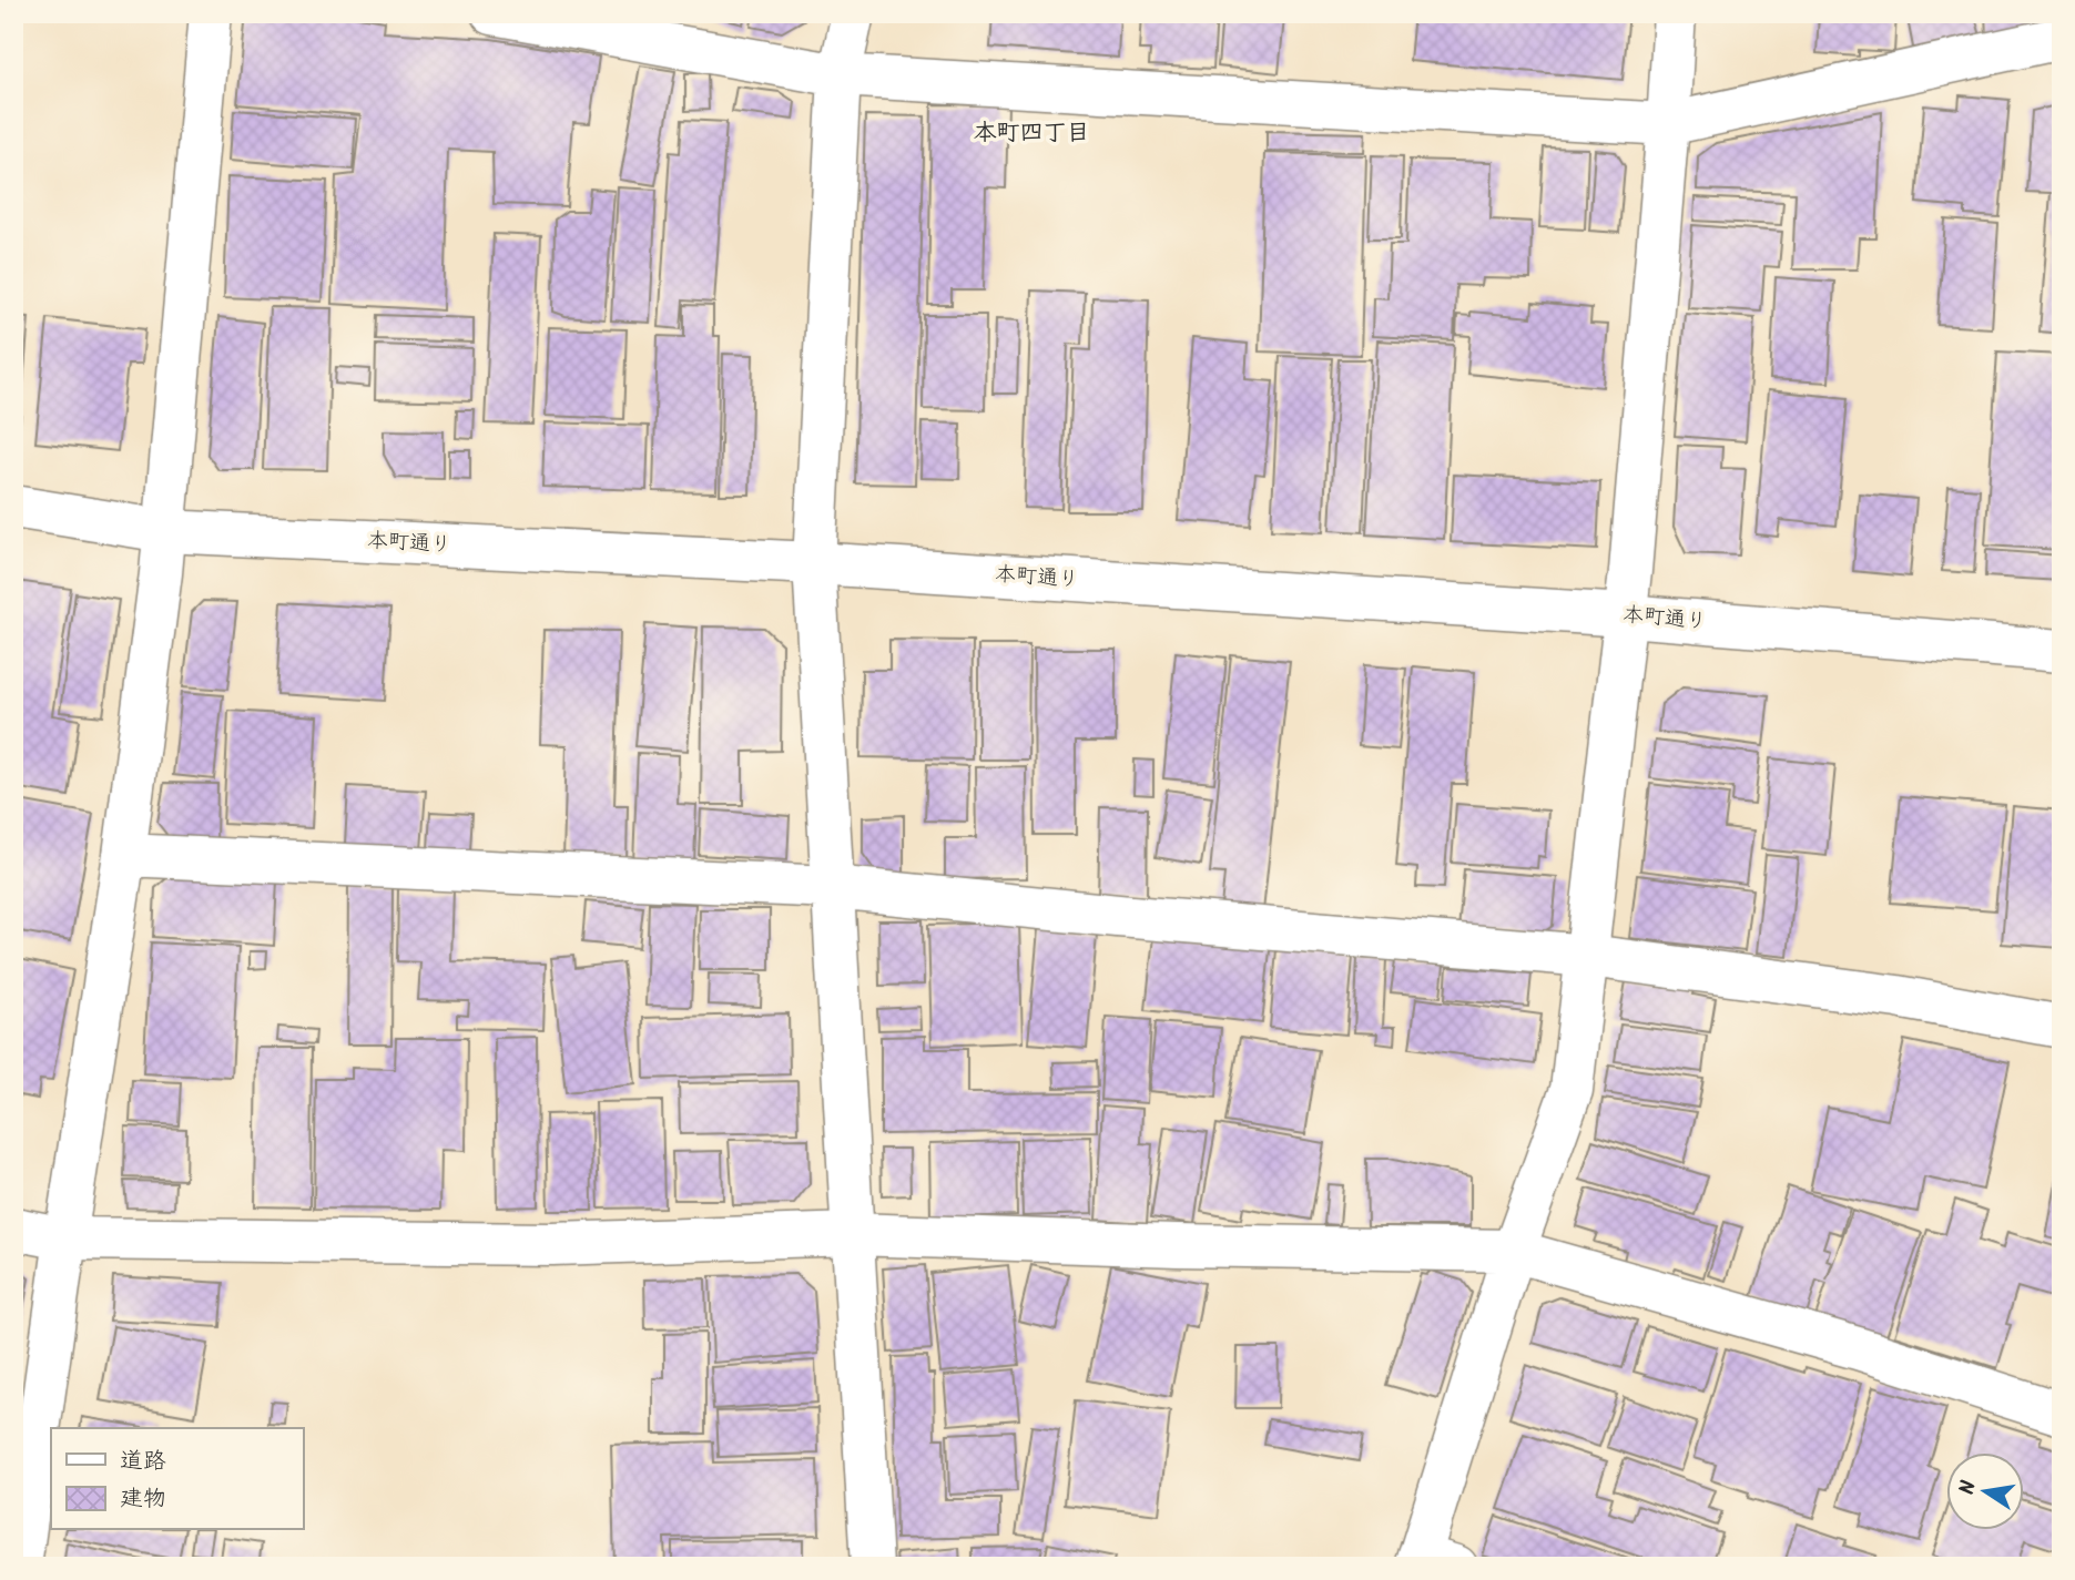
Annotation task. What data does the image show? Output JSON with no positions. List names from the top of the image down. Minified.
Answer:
{"streets":{"street":["本町通り"]},"districts":["本町四丁目"],"legend":["道路","建物"],"north":"left"}
